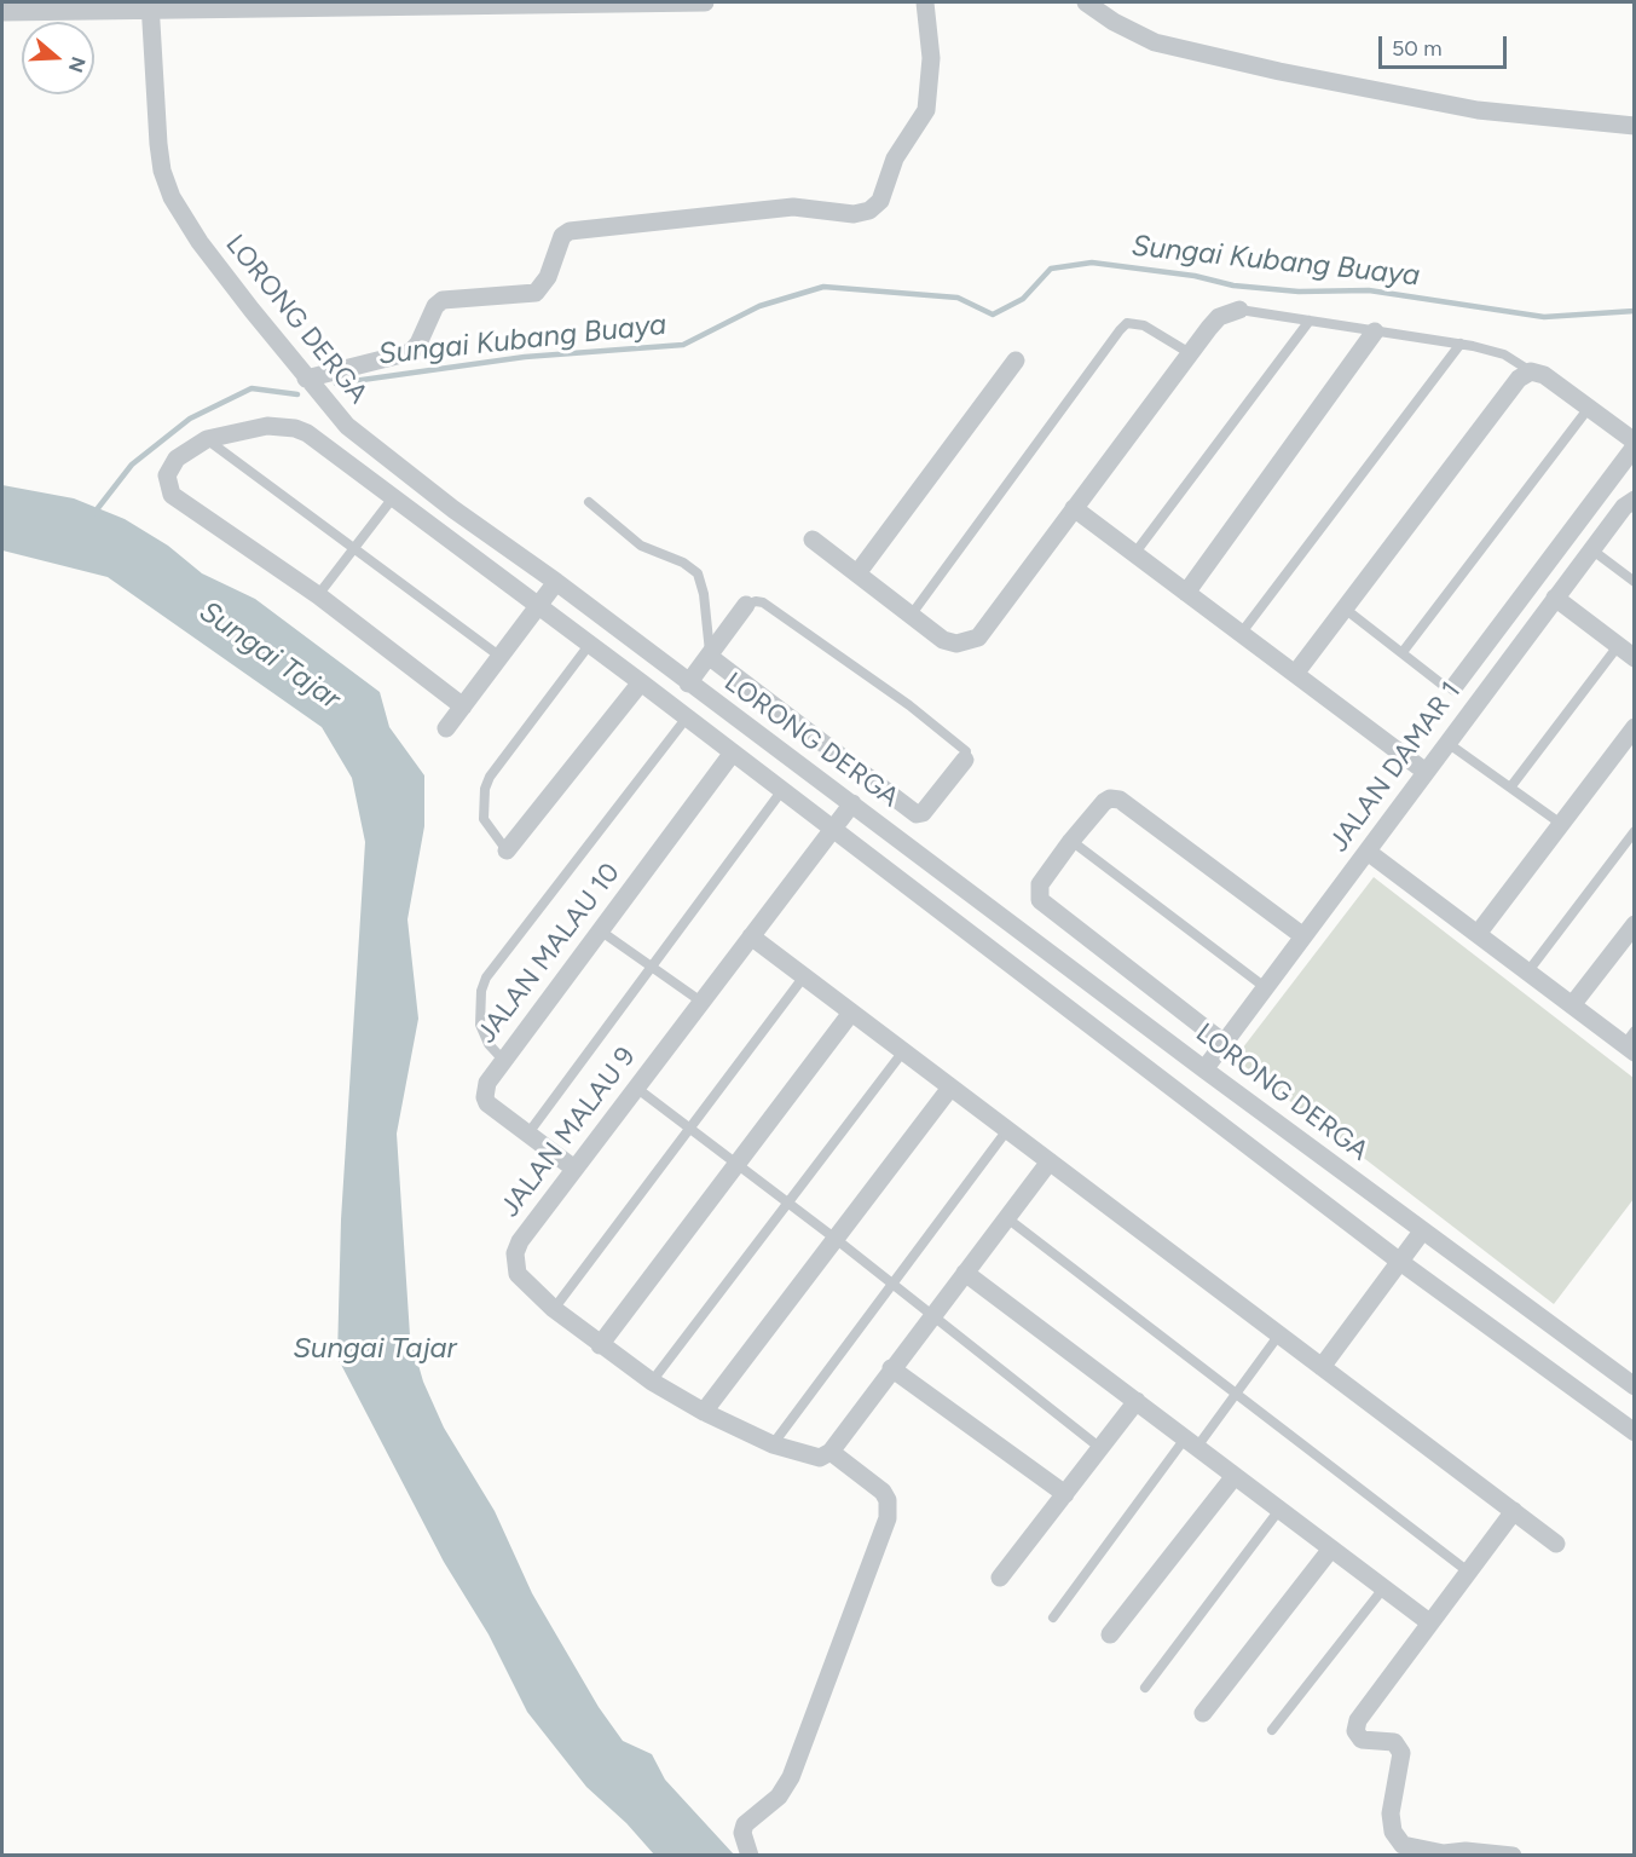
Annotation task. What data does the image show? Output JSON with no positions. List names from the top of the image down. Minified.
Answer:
{"streets":{"street":["LORONG DERGA","JALAN DAMAR 1","JALAN MALAU 10","JALAN MALAU 9"]},"crossings":[["LORONG DERGA","JALAN DAMAR 1"],["LORONG DERGA","JALAN MALAU 9"],["JALAN MALAU 10","JALAN MALAU 9"]],"water":["Sungai Kubang Buaya","Sungai Tajar"],"scale_bar":"50 m","north":"right"}
